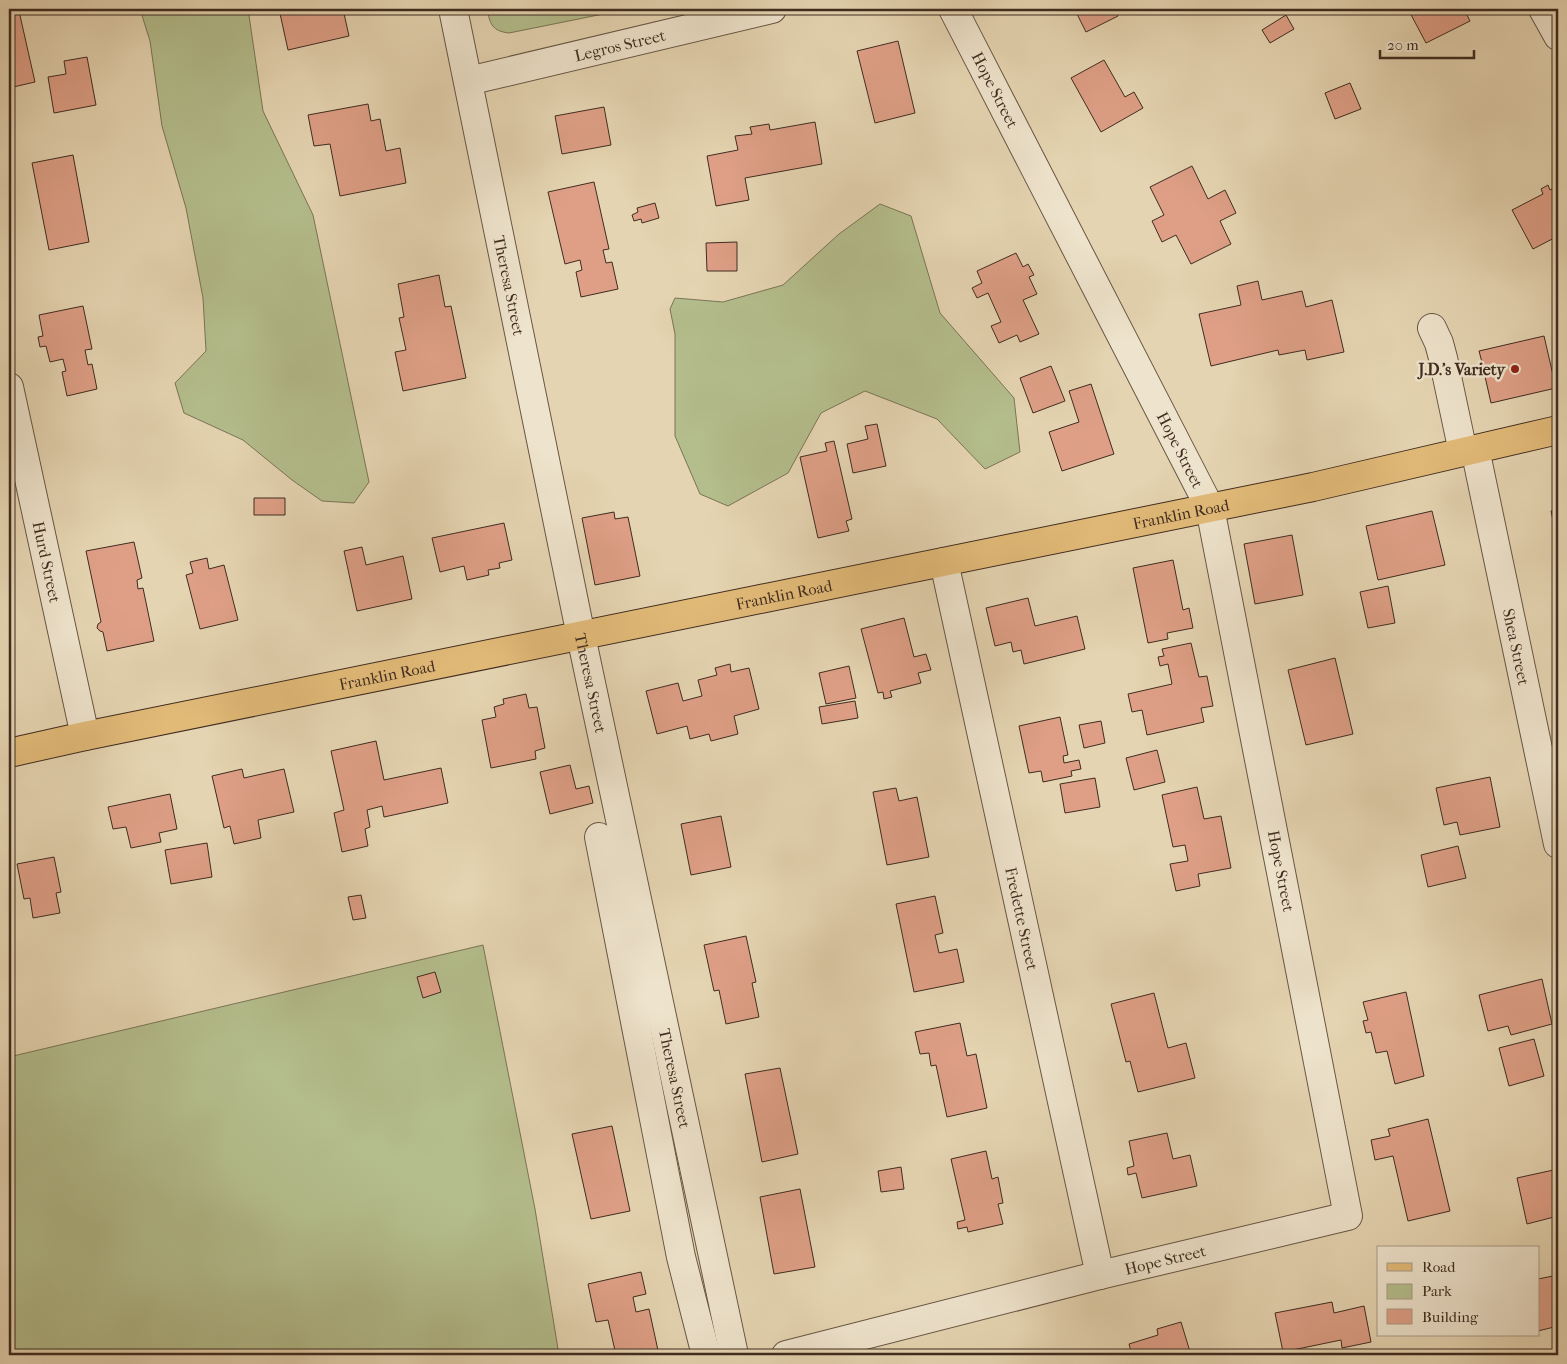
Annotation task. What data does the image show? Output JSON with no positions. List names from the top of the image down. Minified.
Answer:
{"streets":{"main road":["Franklin Road"],"street":["Legros Street","Hope Street","Theresa Street","Hurd Street","Shea Street","Fredette Street"]},"crossings":[["Legros Street","Theresa Street"],["Hope Street","Franklin Road"],["Hope Street","Fredette Street"],["Theresa Street","Franklin Road"],["Franklin Road","Hurd Street"],["Franklin Road","Shea Street"],["Franklin Road","Fredette Street"]],"places":["J.D.'s Variety"],"legend":["Road","Park","Building"],"scale_bar":"20 m"}
